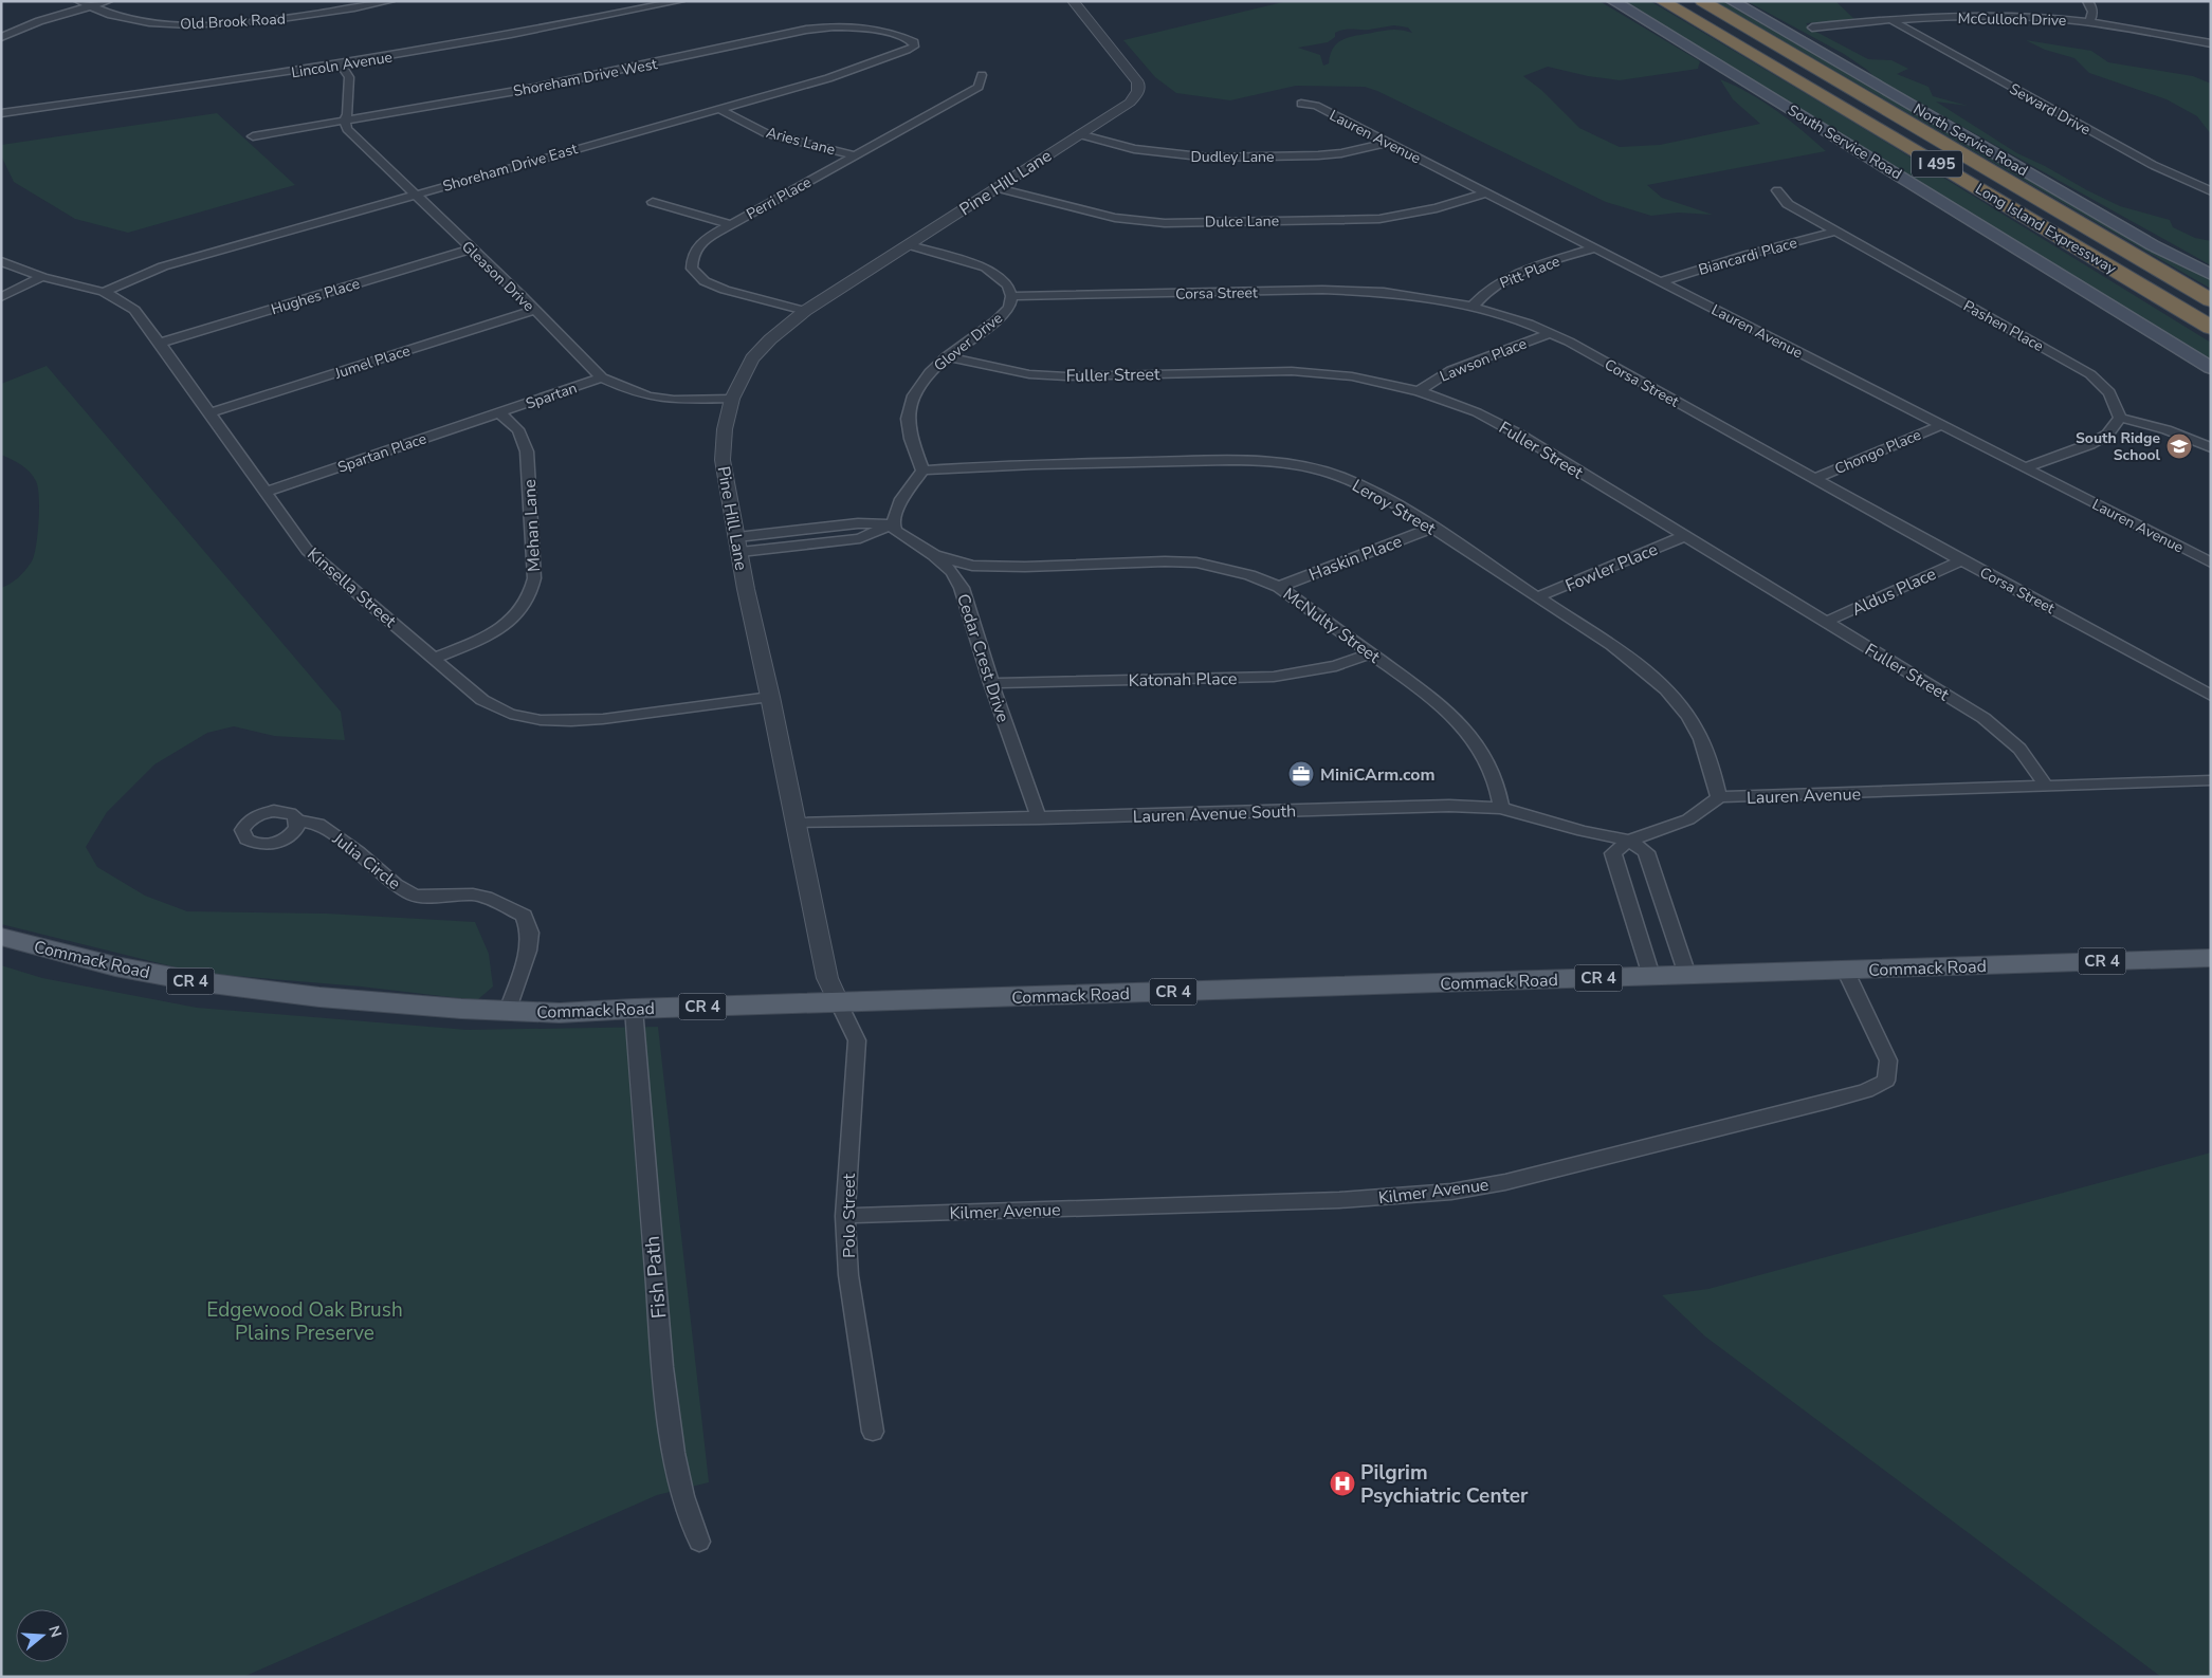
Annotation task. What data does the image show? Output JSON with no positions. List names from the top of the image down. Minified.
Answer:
{"streets":{"highway":["I 495","Long Island Expressway"],"main road":["North Service Road","South Service Road","Commack Road","CR 4"],"street":["McCulloch Drive","Old Brook Road","Lincoln Avenue","Shoreham Drive West","Seward Drive","Lauren Avenue","Aries Lane","Dudley Lane","Shoreham Drive East","Pine Hill Lane","Perri Place","Dulce Lane","Biancardi Place","Pitt Place","Gleason Drive","Corsa Street","Hughes Place","Pashen Place","Glover Drive","Lawson Place","Jumel Place","Fuller Street","Spartan","Chongo Place","Spartan Place","Leroy Street","Mehan Lane","Haskin Place","Fowler Place","Kinsella Street","Aldus Place","McNulty Street","Cedar Crest Drive","Katonah Place","Lauren Avenue South","Julia Circle","Kilmer Avenue","Polo Street","Fish Path"]},"crossings":[["McCulloch Drive","Seward Drive"],["Shoreham Drive West","Shoreham Drive East"],["Shoreham Drive West","Gleason Drive"],["Lauren Avenue","Dudley Lane"],["Lauren Avenue","Dulce Lane"],["Lauren Avenue","Biancardi Place"],["Lauren Avenue","Pitt Place"],["Lauren Avenue","Fuller Street"],["Lauren Avenue","Chongo Place"],["Lauren Avenue","Leroy Street"],["Aries Lane","Shoreham Drive East"],["Aries Lane","Perri Place"],["Dudley Lane","Pine Hill Lane"],["Shoreham Drive East","Gleason Drive"],["Shoreham Drive East","Kinsella Street"],["Pine Hill Lane","Perri Place"],["Pine Hill Lane","Dulce Lane"],["Pine Hill Lane","Gleason Drive"],["Pine Hill Lane","Glover Drive"],["Pine Hill Lane","Kinsella Street"],["Pine Hill Lane","Lauren Avenue South"],["Pine Hill Lane","Commack Road"],["Pine Hill Lane","Polo Street"],["Biancardi Place","Pashen Place"],["Pitt Place","Corsa Street"],["Gleason Drive","Hughes Place"],["Gleason Drive","Jumel Place"],["Gleason Drive","Spartan"],["Corsa Street","Glover Drive"],["Corsa Street","Lawson Place"],["Corsa Street","Chongo Place"],["Corsa Street","Aldus Place"],["Hughes Place","Kinsella Street"],["Glover Drive","Fuller Street"],["Glover Drive","Leroy Street"],["Lawson Place","Fuller Street"],["Jumel Place","Kinsella Street"],["Fuller Street","Fowler Place"],["Fuller Street","Aldus Place"],["Spartan","Spartan Place"],["Spartan","Mehan Lane"],["Spartan Place","Mehan Lane"],["Spartan Place","Kinsella Street"],["Leroy Street","Haskin Place"],["Leroy Street","Fowler Place"],["Mehan Lane","Kinsella Street"],["Haskin Place","McNulty Street"],["McNulty Street","Cedar Crest Drive"],["McNulty Street","Katonah Place"],["McNulty Street","Lauren Avenue South"],["Cedar Crest Drive","Katonah Place"],["Cedar Crest Drive","Lauren Avenue South"],["Julia Circle","Commack Road"],["Commack Road","Kilmer Avenue"],["Commack Road","Polo Street"],["Commack Road","Fish Path"],["Kilmer Avenue","Polo Street"]],"parks":["Edgewood Oak Brush Plains Preserve"],"places":{"school or university":["South Ridge School"],"office":["MiniCArm.com"],"hospital":["Pilgrim Psychiatric Center"]},"north":"right"}
